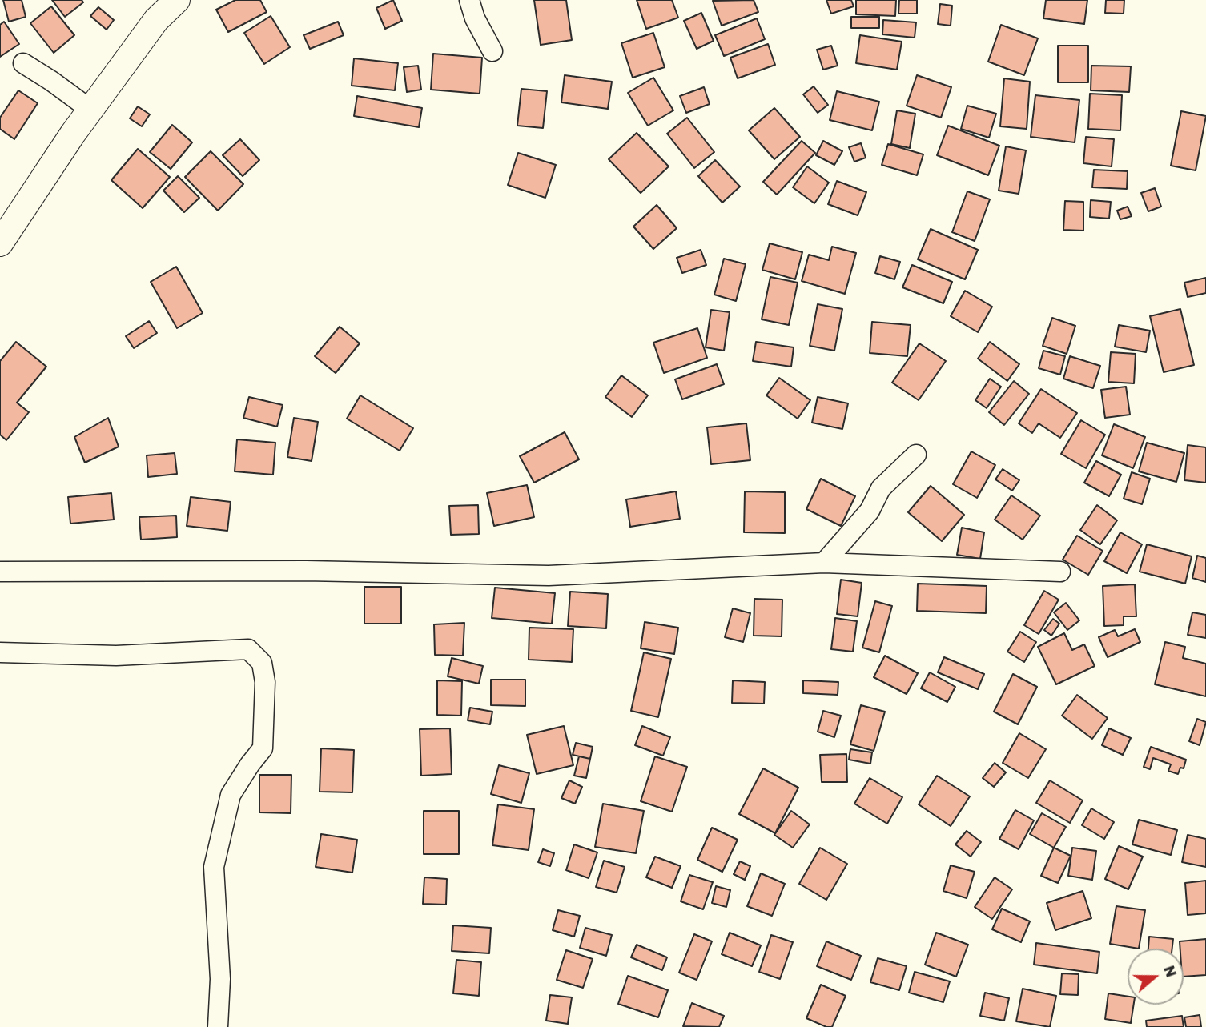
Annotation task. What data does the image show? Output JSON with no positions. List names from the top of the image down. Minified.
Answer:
{"north":"right"}
